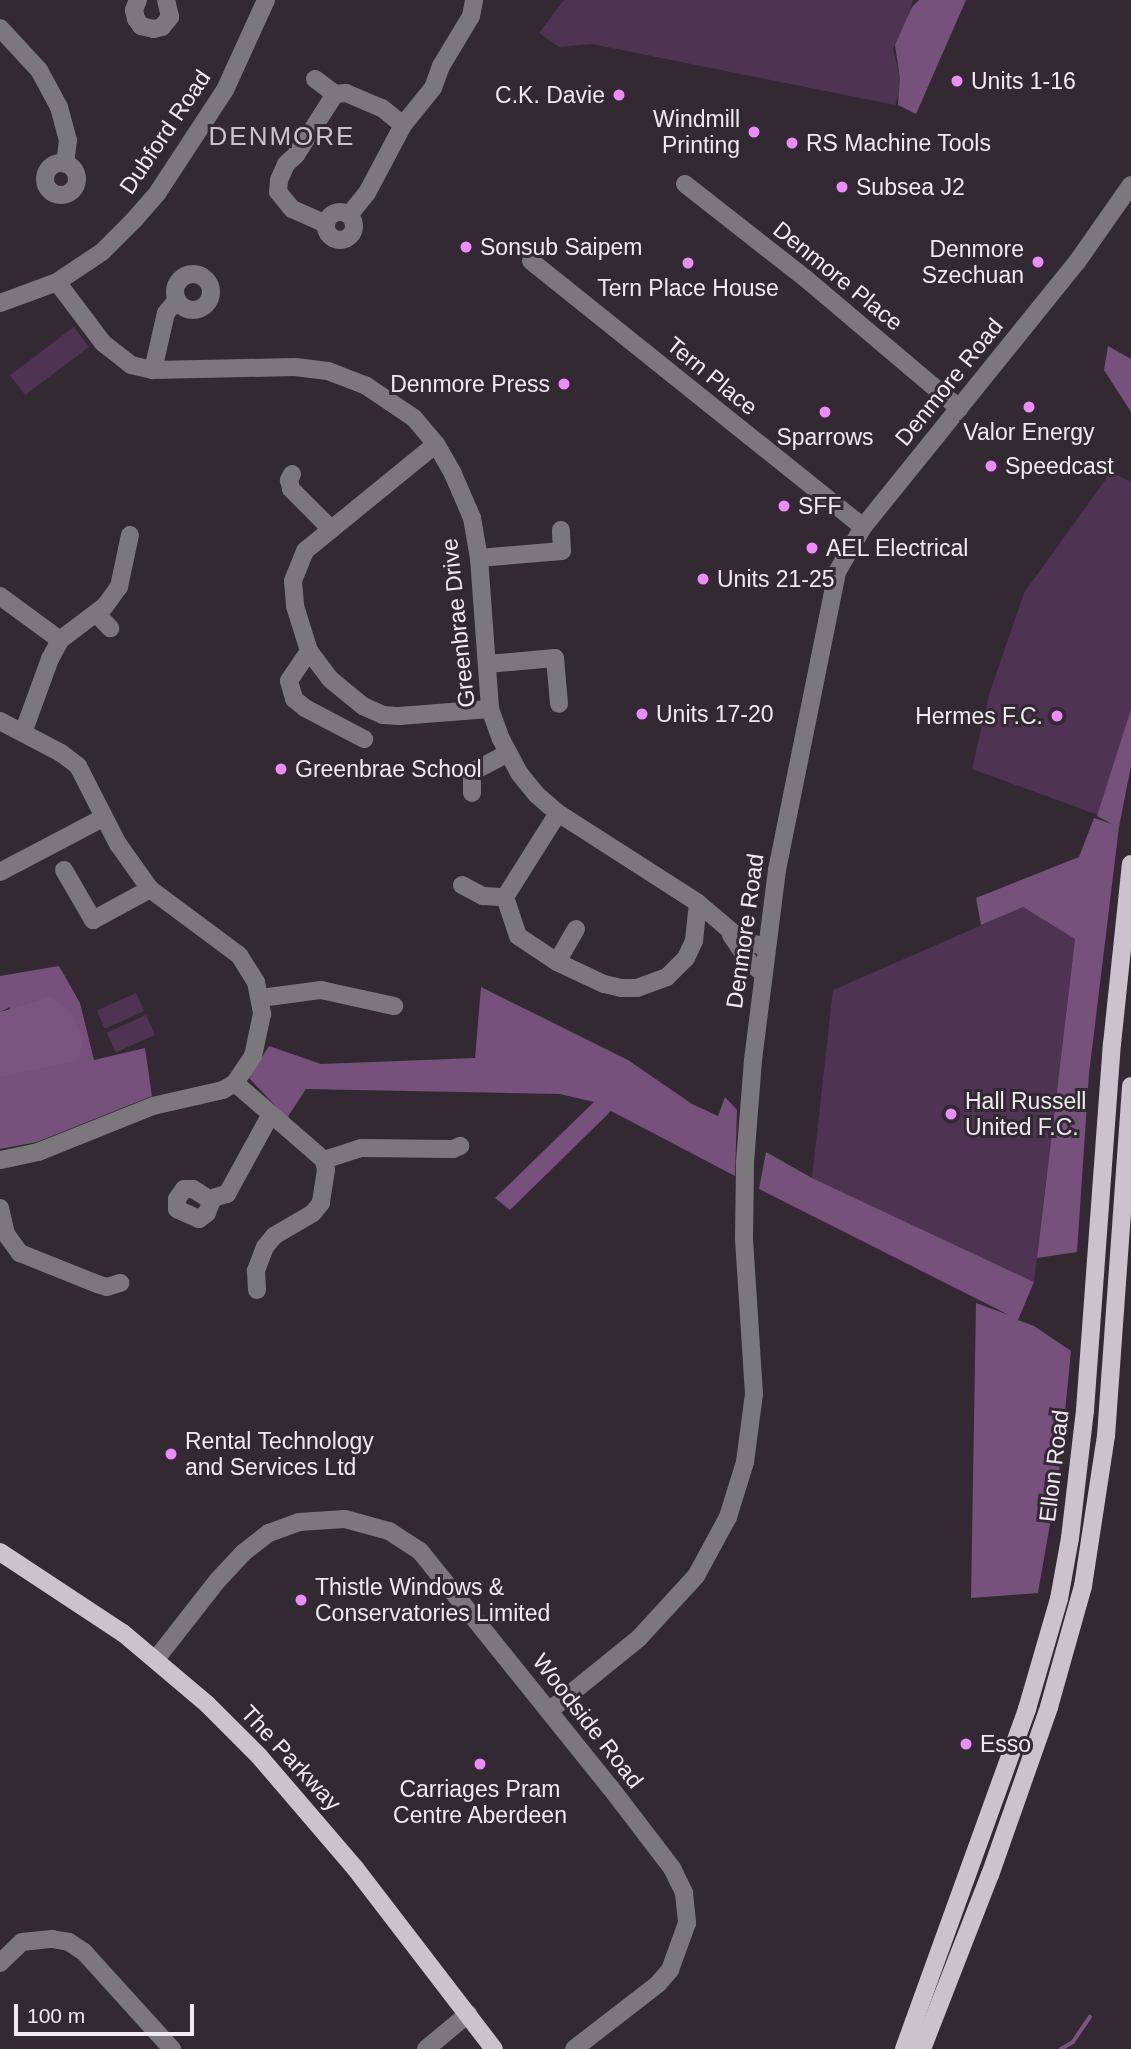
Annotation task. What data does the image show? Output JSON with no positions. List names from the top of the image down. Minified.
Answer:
{"streets":{"main road":["Ellon Road","The Parkway"],"street":["Dubford Road","Denmore Place","Tern Place","Denmore Road","Greenbrae Drive","Woodside Road"]},"crossings":[["Dubford Road","Greenbrae Drive"],["Denmore Place","Denmore Road"],["Tern Place","Denmore Road"],["Denmore Road","Greenbrae Drive"],["Denmore Road","Woodside Road"],["Woodside Road","The Parkway"]],"districts":["DENMORE"],"places":["Units 1-16","C.K. Davie","Windmill Printing","RS Machine Tools","Subsea J2","Sonsub Saipem","Denmore Szechuan","Tern Place House","Denmore Press","Valor Energy","Sparrows","Speedcast","SFF","AEL Electrical","Units 21-25","Units 17-20","Hermes F.C.","Greenbrae School","Hall Russell United F.C.","Rental Technology and Services Ltd","Thistle Windows & Conservatories Limited","Esso","Carriages Pram Centre Aberdeen"],"scale_bar":"100 m"}
